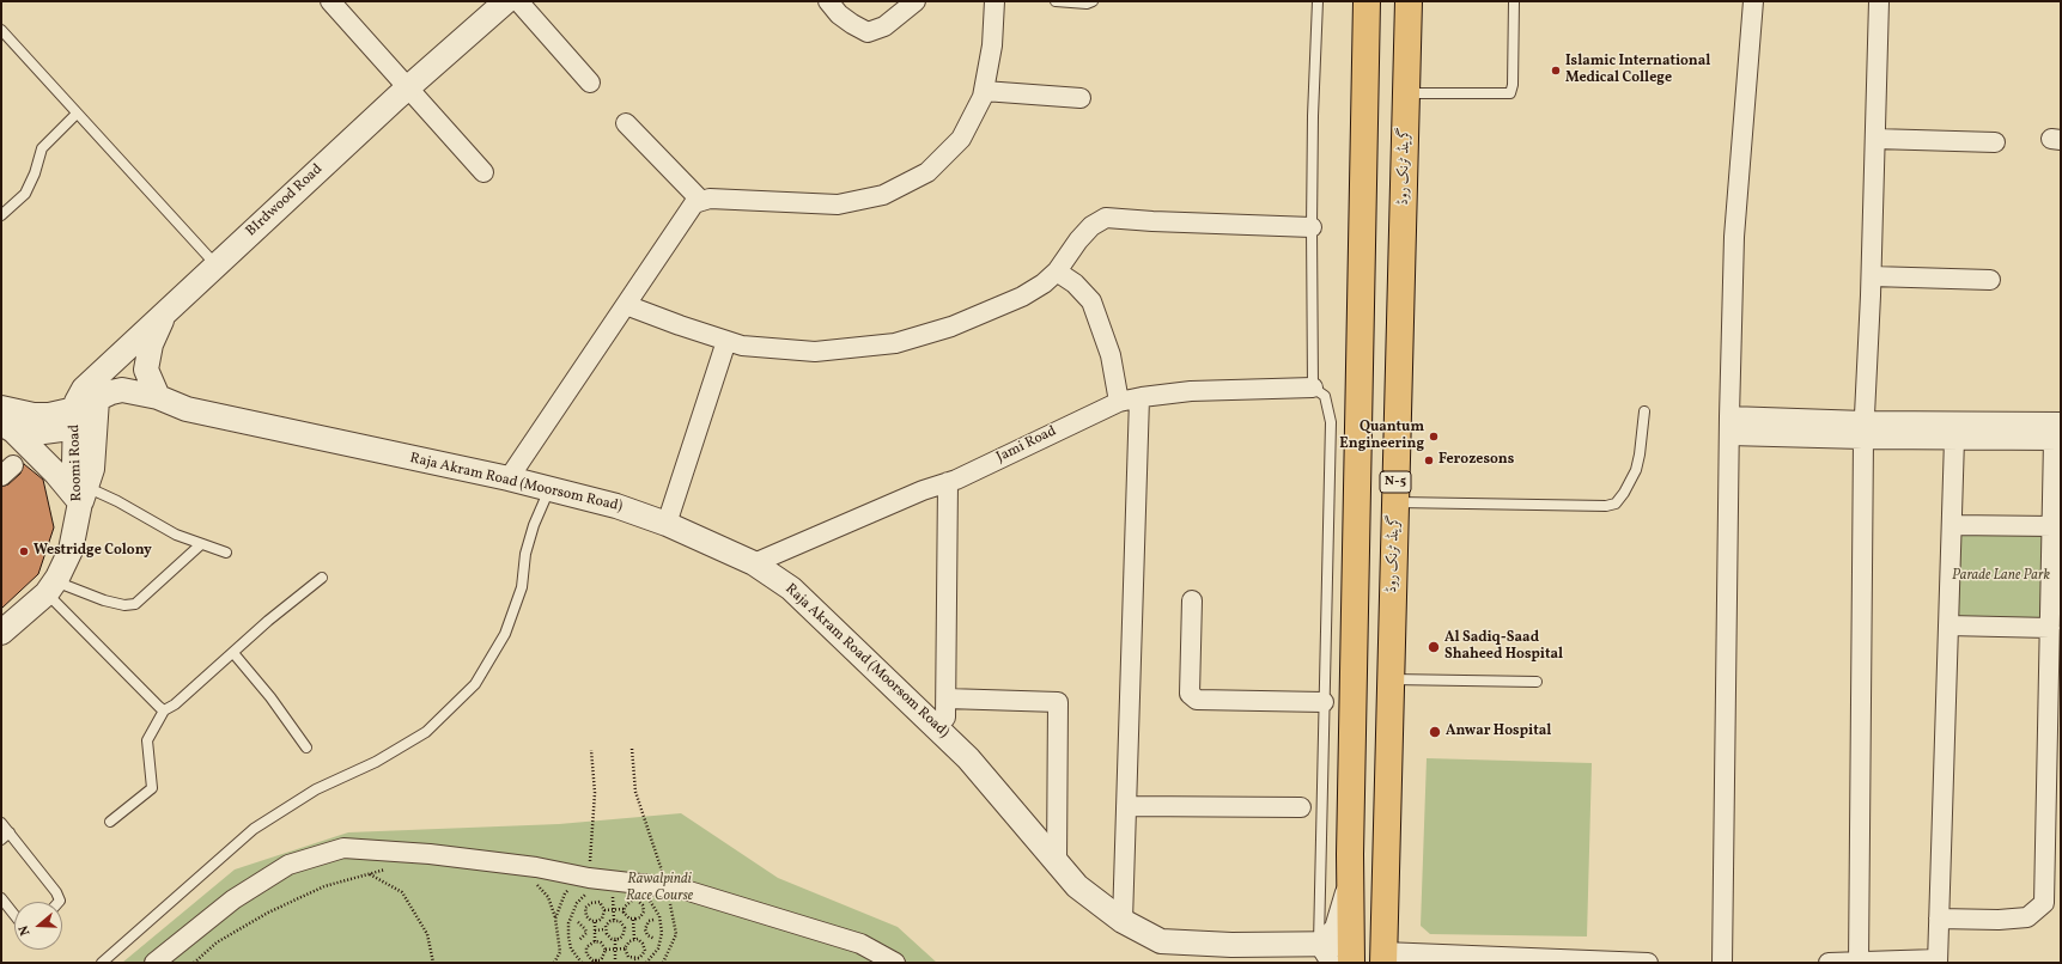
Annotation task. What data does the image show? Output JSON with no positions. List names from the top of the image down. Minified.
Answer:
{"streets":{"highway":["گرینڈ ٹرنک روڈ","N-5"],"street":["BIrdwood Road","Jami Road","Roomi Road","Raja Akram Road (Moorsom Road)"]},"crossings":[["BIrdwood Road","Roomi Road"],["BIrdwood Road","Raja Akram Road (Moorsom Road)"],["Jami Road","Raja Akram Road (Moorsom Road)"],["Roomi Road","Raja Akram Road (Moorsom Road)"]],"parks":["Parade Lane Park","Rawalpindi Race Course"],"places":["Islamic International Medical College","Quantum Engineering","Ferozesons","Westridge Colony","Al Sadiq-Saad Shaheed Hospital","Anwar Hospital"],"north":"left"}
